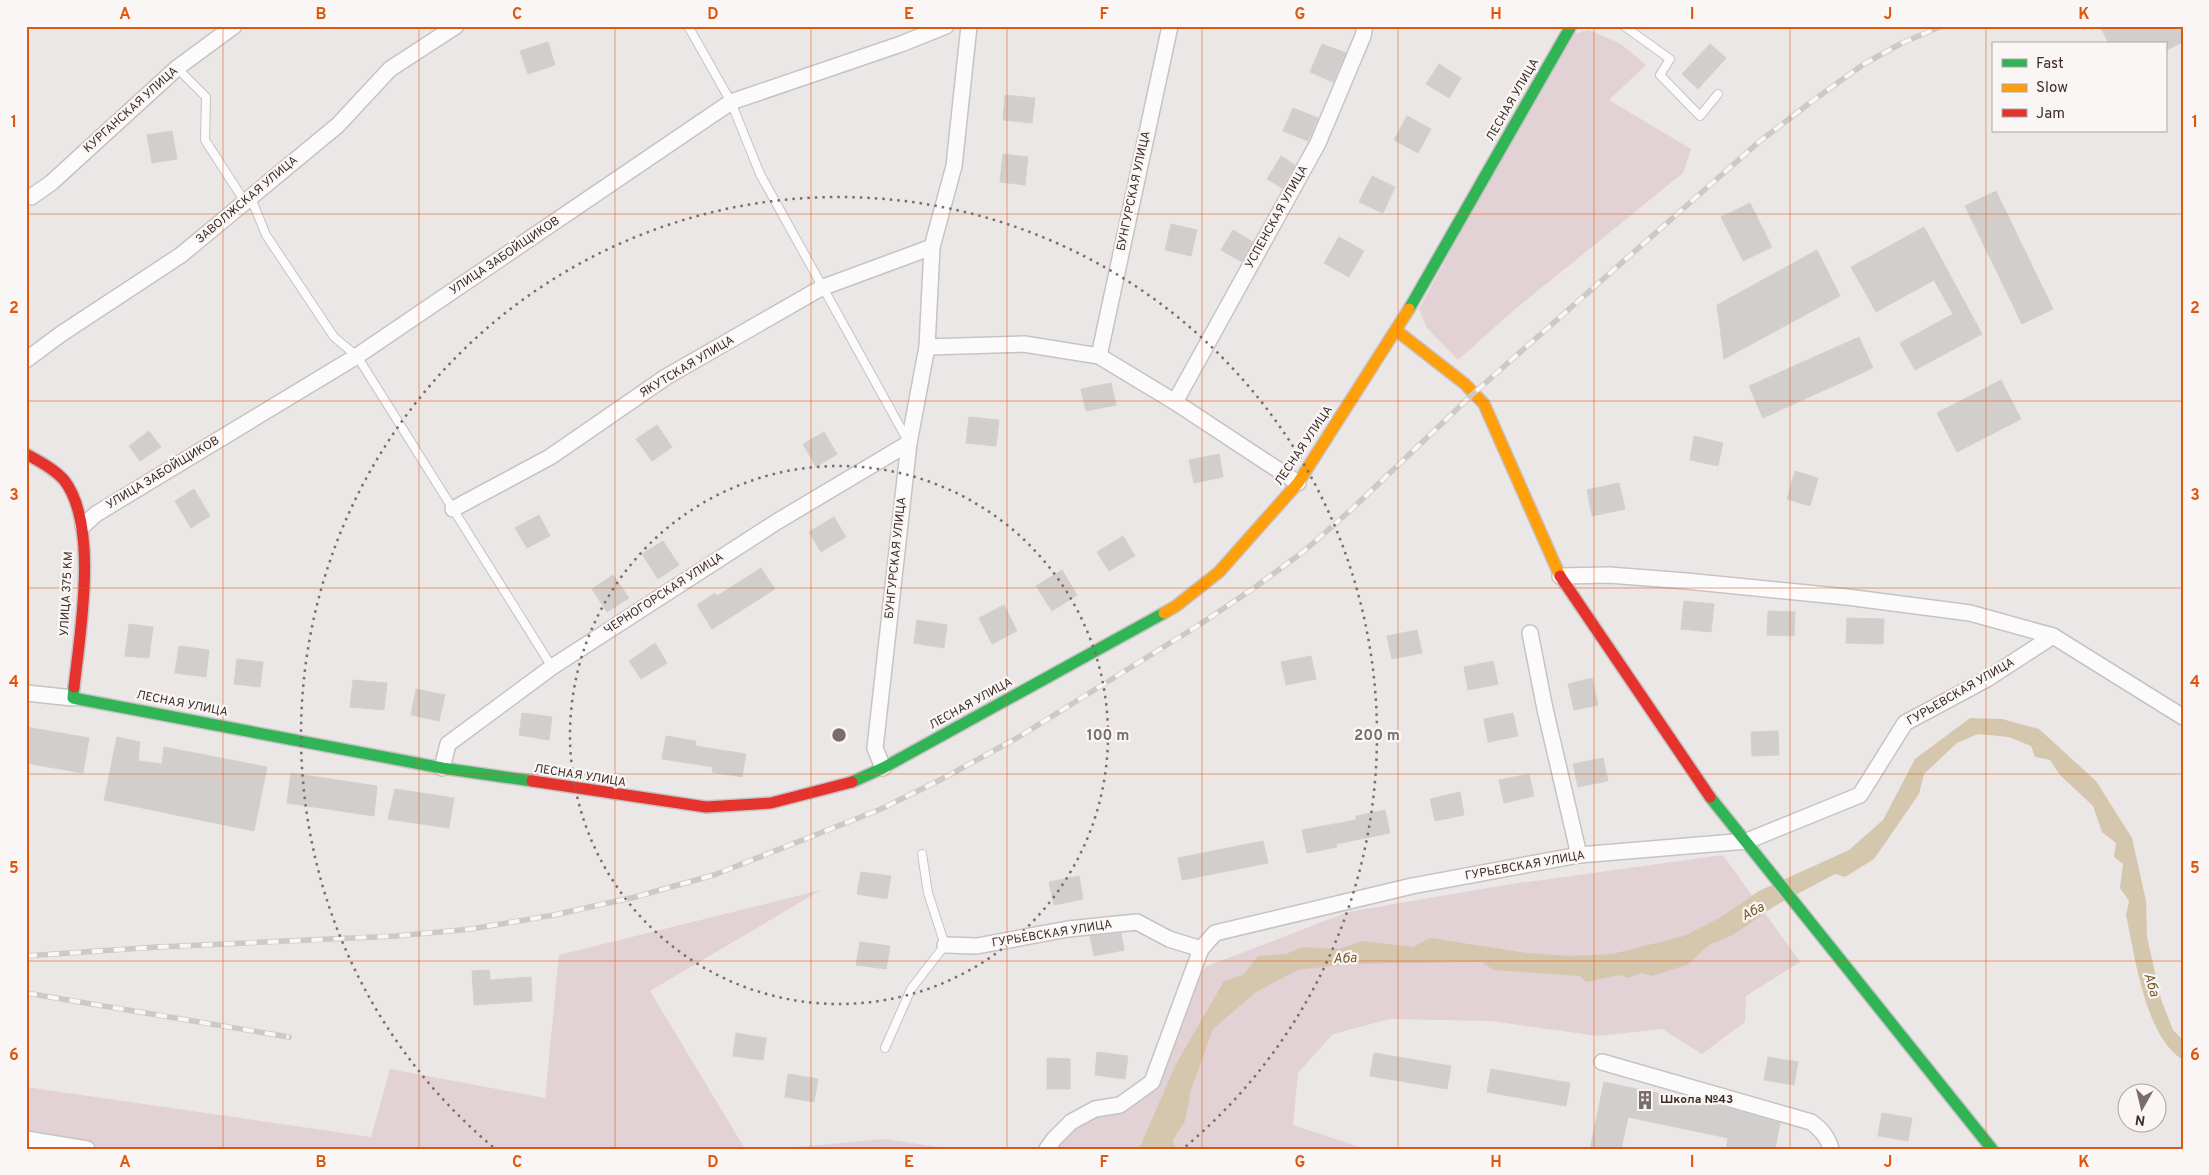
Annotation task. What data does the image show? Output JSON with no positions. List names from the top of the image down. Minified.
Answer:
{"streets":{"main road":["ЛЕСНАЯ УЛИЦА","УЛИЦА 375 КМ"],"street":["КУРГАНСКАЯ УЛИЦА","БУНГУРСКАЯ УЛИЦА","ЗАВОЛЖСКАЯ УЛИЦА","УСПЕНСКАЯ УЛИЦА","УЛИЦА ЗАБОЙЩИКОВ","ЯКУТСКАЯ УЛИЦА","ЧЕРНОГОРСКАЯ УЛИЦА","ГУРЬЕВСКАЯ УЛИЦА"]},"crossings":[["ЛЕСНАЯ УЛИЦА","БУНГУРСКАЯ УЛИЦА"],["ЛЕСНАЯ УЛИЦА","УЛИЦА 375 КМ"],["ЛЕСНАЯ УЛИЦА","ЧЕРНОГОРСКАЯ УЛИЦА"],["БУНГУРСКАЯ УЛИЦА","ЯКУТСКАЯ УЛИЦА"],["БУНГУРСКАЯ УЛИЦА","ЧЕРНОГОРСКАЯ УЛИЦА"],["УЛИЦА ЗАБОЙЩИКОВ","УЛИЦА 375 КМ"]],"water":["Аба"],"places":{"building":["Школа №43"]},"legend":["Fast","Slow","Jam"],"north":"bottom","grid":{"columns":["A","B","C","D","E","F","G","H","I","J","K"],"rows":["1","2","3","4","5","6"]},"rings":["100 m","200 m"]}
